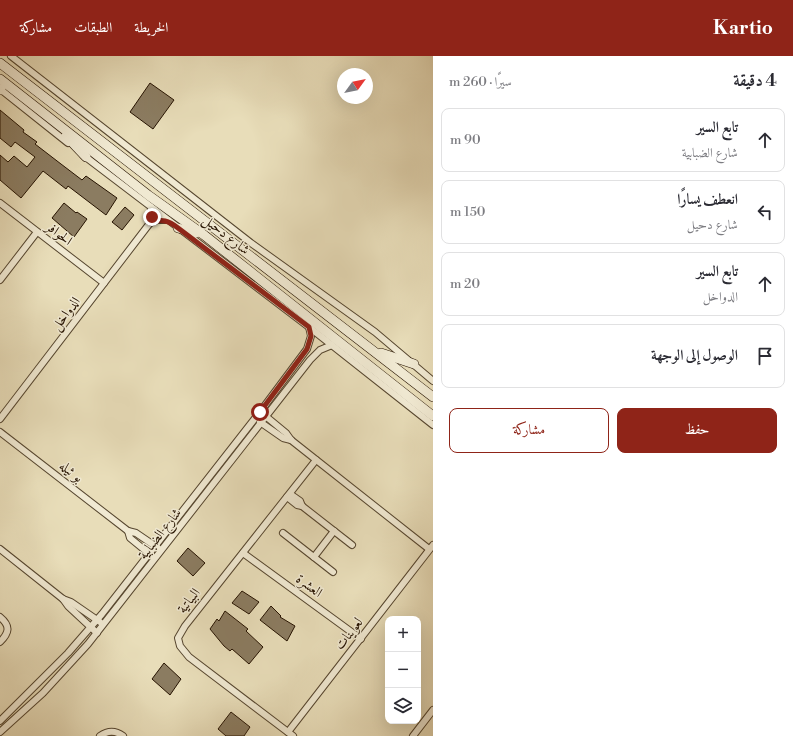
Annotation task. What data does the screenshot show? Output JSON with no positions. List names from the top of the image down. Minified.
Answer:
{"streets":{"main road":["شارع دحيل"],"street":["الحوافر","الدواخل","بو ثيله","شارع الضبابية","العشرة","البياتية","لعوينات"]},"crossings":[["الحوافر","الدواخل"],["شارع دحيل","شارع الضبابية"],["بو ثيله","شارع الضبابية"],["شارع الضبابية","لعوينات"],["العشرة","البياتية"],["العشرة","لعوينات"],["البياتية","لعوينات"]],"north":"top right","page":{"header":"Kartio","nav":["الخريطة","الطبقات","مشاركة"],"heading":["4 دقيقة","سيرًا · 260 m"],"list":[["تابع السير","شارع الضبابية","90 m"],["انعطف يسارًا","شارع دحيل","150 m"],["تابع السير","الدواخل","20 m"],"الوصول إلى الوجهة"],"buttons":["حفظ","مشاركة"],"map_buttons":["+","−"]}}
